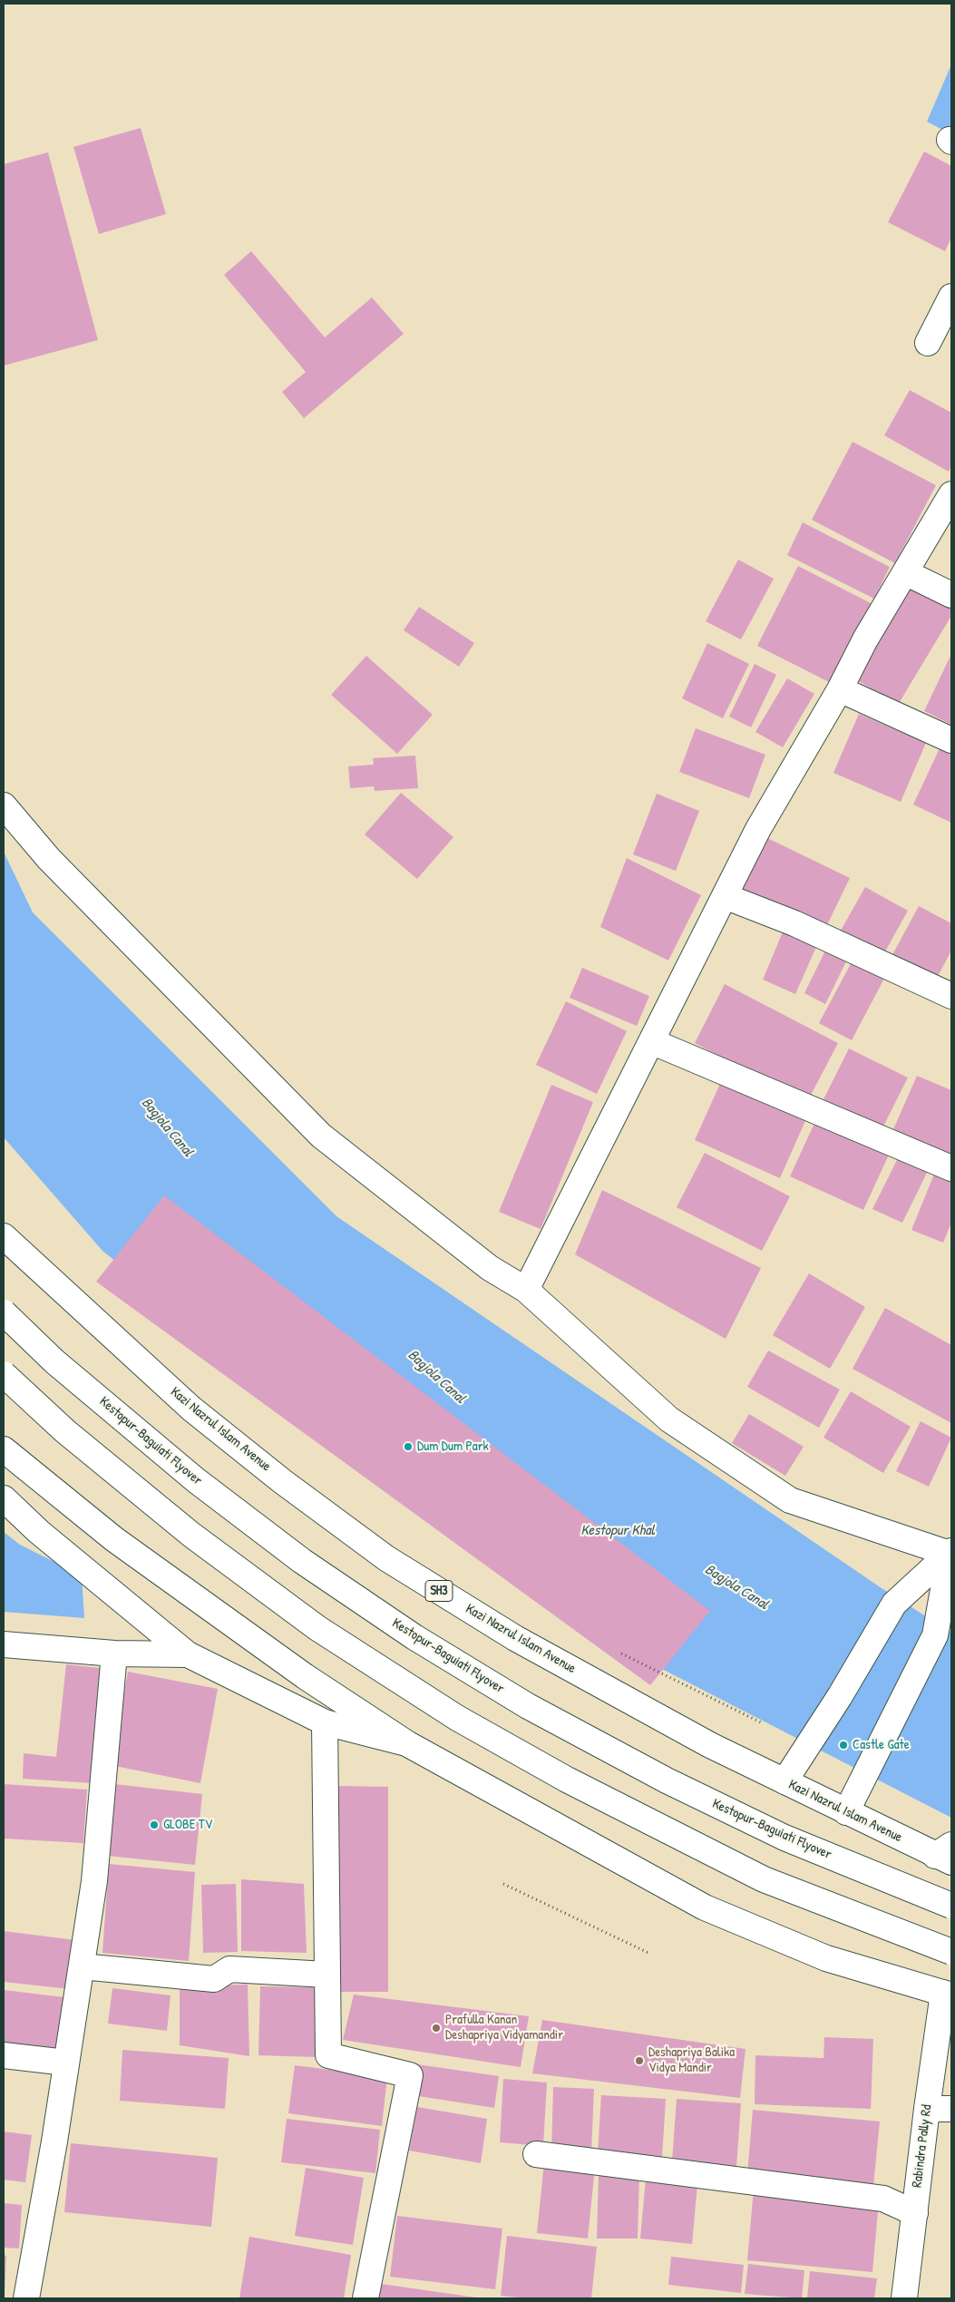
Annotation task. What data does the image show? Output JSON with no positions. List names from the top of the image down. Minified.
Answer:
{"streets":{"street":["Kazi Nazrul Islam Avenue","Kestopur-Baguiati Flyover","SH3","Rabindra Pally Rd"]},"water":["Bagjola Canal","Kestopur Khal"],"places":["Dum Dum Park","Castle Gate","GLOBE TV","Prafulla Kanan Deshapriya Vidyamandir","Deshapriya Balika Vidya Mandir"]}
